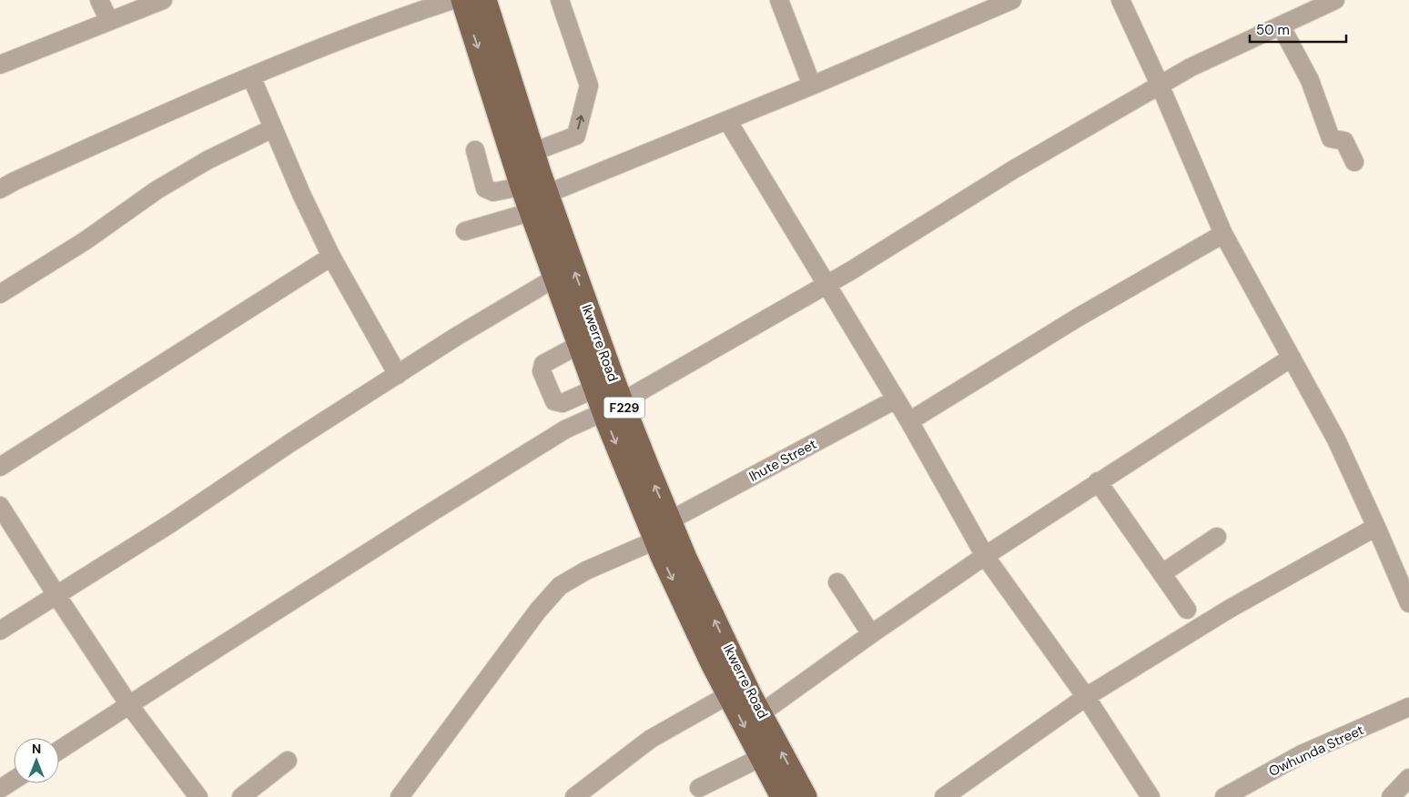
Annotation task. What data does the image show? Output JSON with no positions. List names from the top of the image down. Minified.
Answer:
{"streets":{"main road":["Ikwerre Road","F229"],"street":["Ihute Street","Owhunda Street"]},"crossings":[["Ikwerre Road","Ihute Street"]],"scale_bar":"50 m","north":"top"}
